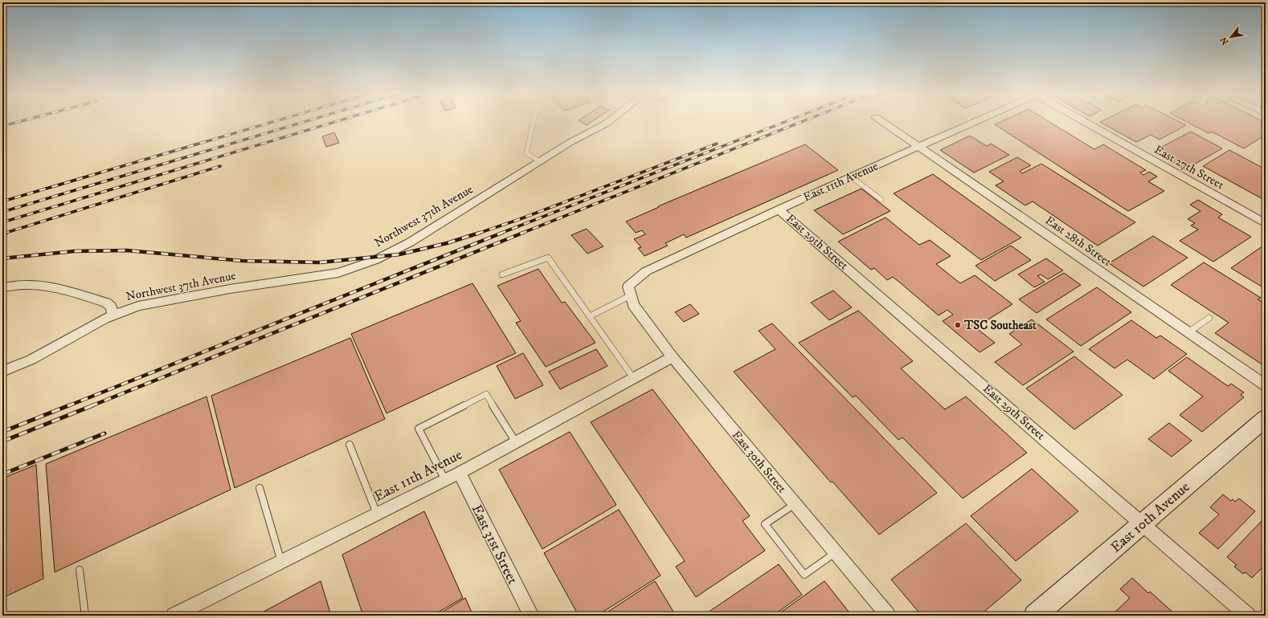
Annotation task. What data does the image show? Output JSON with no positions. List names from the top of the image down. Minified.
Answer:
{"streets":{"street":["East 27th Street","East 11th Avenue","Northwest 37th Avenue","East 28th Street","East 29th Street","East 30th Street","East 10th Avenue","East 31st Street"]},"crossings":[["East 11th Avenue","East 28th Street"],["East 11th Avenue","East 29th Street"],["East 11th Avenue","East 30th Street"],["East 11th Avenue","East 31st Street"],["East 29th Street","East 10th Avenue"]],"places":["TSC Southeast"],"north":"bottom left"}
